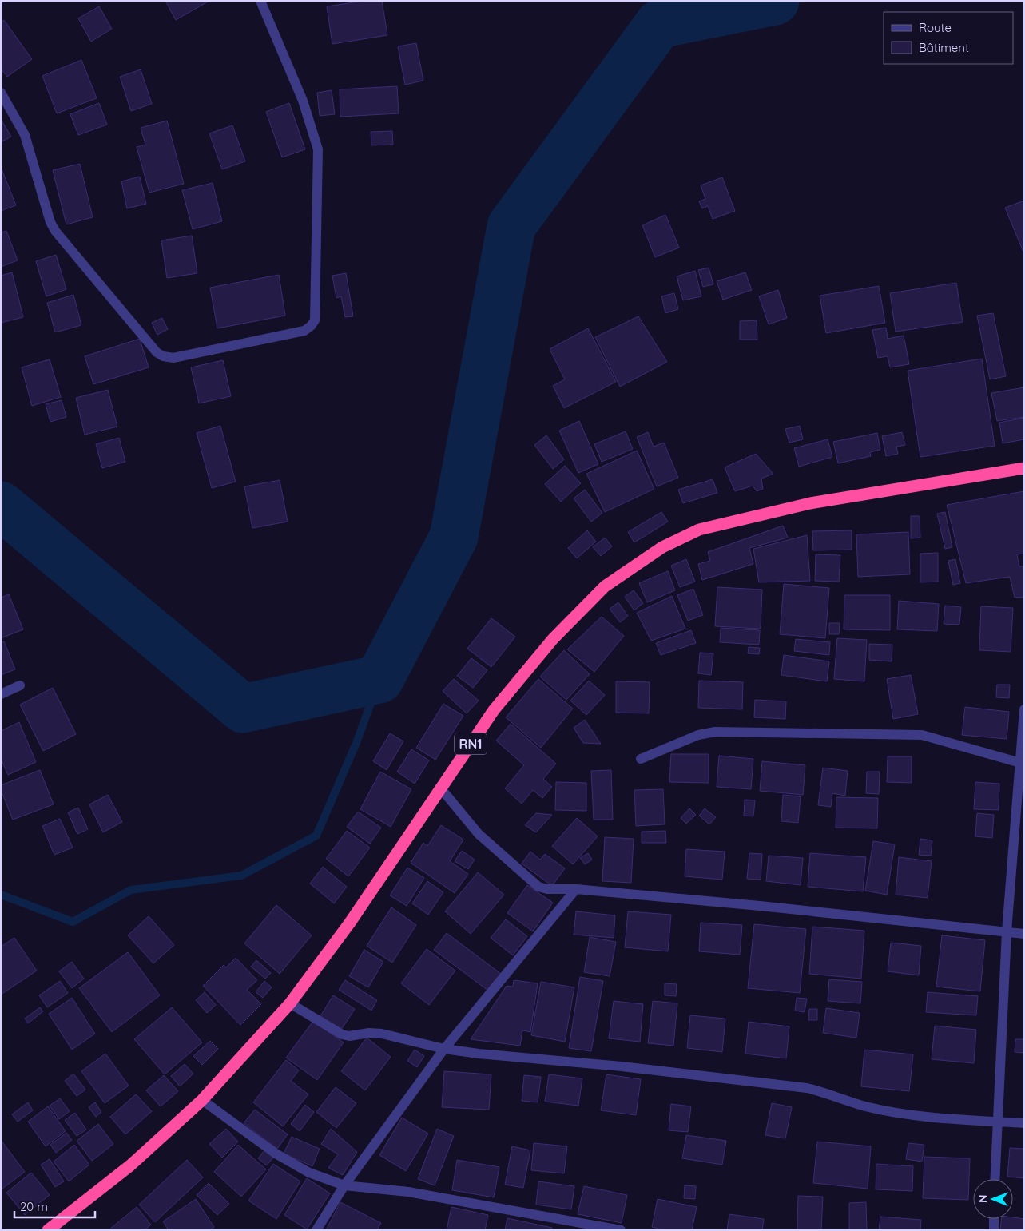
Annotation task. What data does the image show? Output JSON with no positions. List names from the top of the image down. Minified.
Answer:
{"streets":{"highway":["RN1"]},"legend":["Route","Bâtiment"],"scale_bar":"20 m","north":"left"}
